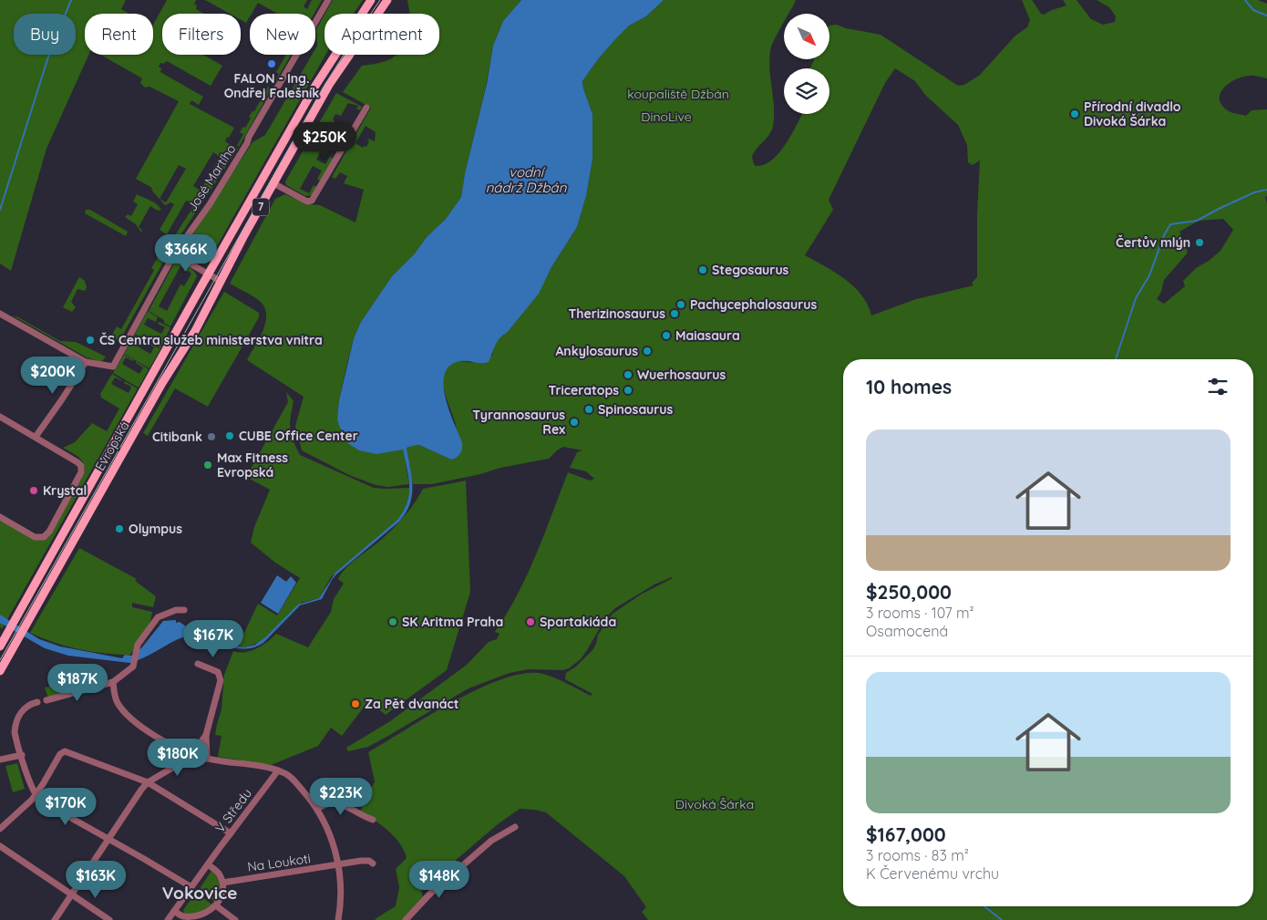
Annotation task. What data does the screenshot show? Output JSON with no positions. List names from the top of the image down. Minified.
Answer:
{"streets":{"main road":["7","Evropská"],"street":["José Martího","V Středu","Na Loukoti"]},"districts":["Vokovice"],"water":["vodní nádrž Džbán"],"parks":["koupaliště Džbán","DinoLive","Divoká Šárka"],"places":["FALON - Ing. Ondřej Falešník","Přírodní divadlo Divoká Šárka","Čertův mlýn","Stegosaurus","Pachycephalosaurus","Therizinosaurus","Maiasaura","ČS Centra služeb ministerstva vnitra","Ankylosaurus","Wuerhosaurus","Triceratops","Spinosaurus","Tyrannosaurus Rex","CUBE Office Center","Citibank","Max Fitness Evropská","Krystal","Olympus","SK Aritma Praha","Spartakiáda","Za Pět dvanáct"],"north":"bottom right","page":{"chip":["Buy","Rent","Filters","New","Apartment"],"price":["$250K","$366K","$200K","$167K","$187K","$180K","$223K","$170K","$163K","$148K"],"heading":"10 homes","list":[{"name":"$250,000","note":"3 rooms · 107 m² · Osamocená"},{"name":"$167,000","note":"3 rooms · 83 m² · K Červenému vrchu"}]}}
